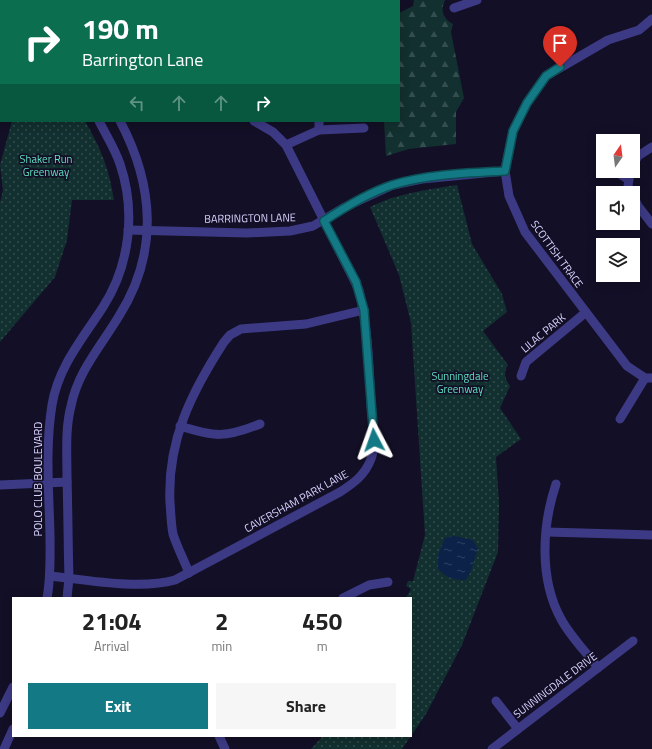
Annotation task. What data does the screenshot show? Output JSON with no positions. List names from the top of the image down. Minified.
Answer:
{"streets":{"street":["BARRINGTON LANE","SCOTTISH TRACE","LILAC PARK","POLO CLUB BOULEVARD","CAVERSHAM PARK LANE","SUNNINGDALE DRIVE"]},"crossings":[["BARRINGTON LANE","SCOTTISH TRACE"],["BARRINGTON LANE","POLO CLUB BOULEVARD"],["BARRINGTON LANE","CAVERSHAM PARK LANE"],["SCOTTISH TRACE","LILAC PARK"],["POLO CLUB BOULEVARD","CAVERSHAM PARK LANE"]],"parks":["Shaker Run Greenway","Sunningdale Greenway"],"north":"top","page":{"turn":["190 m","Barrington Lane"],"eta":["21:04","Arrival","2","min","450","m"],"buttons":["Exit","Share"]}}
